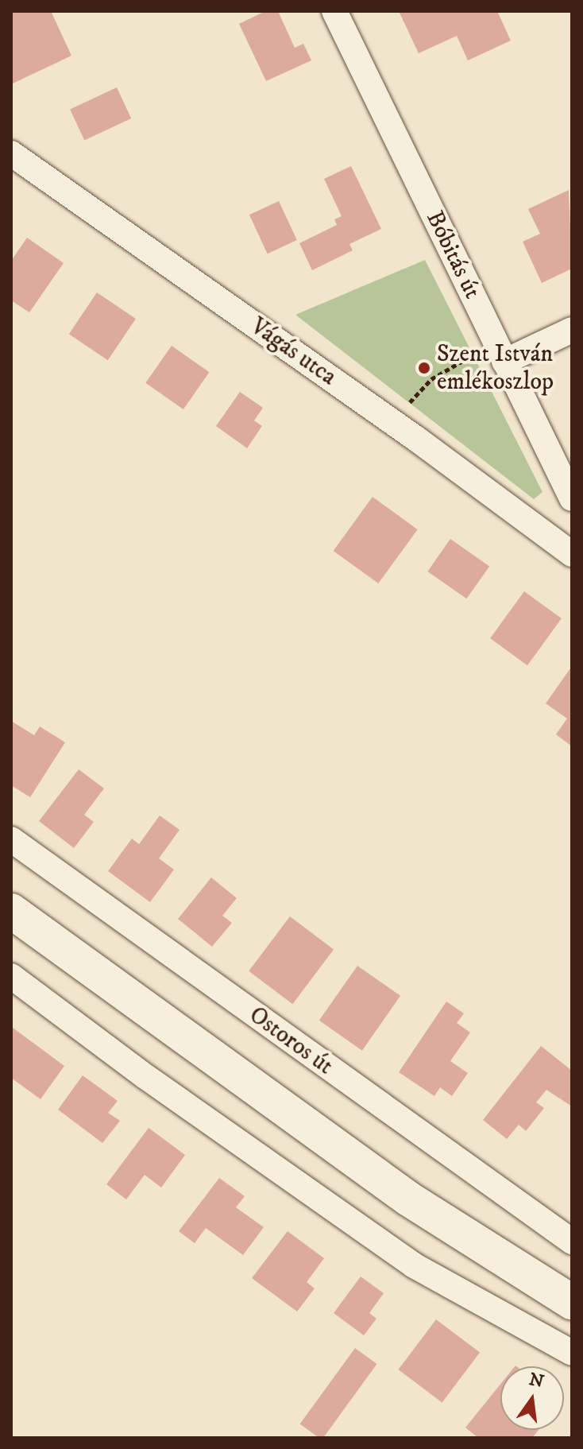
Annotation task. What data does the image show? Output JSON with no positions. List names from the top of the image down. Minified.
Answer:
{"streets":{"street":["Bóbitás út","Vágás utca","Ostoros út"]},"places":["Szent István emlékoszlop"],"north":"top"}
